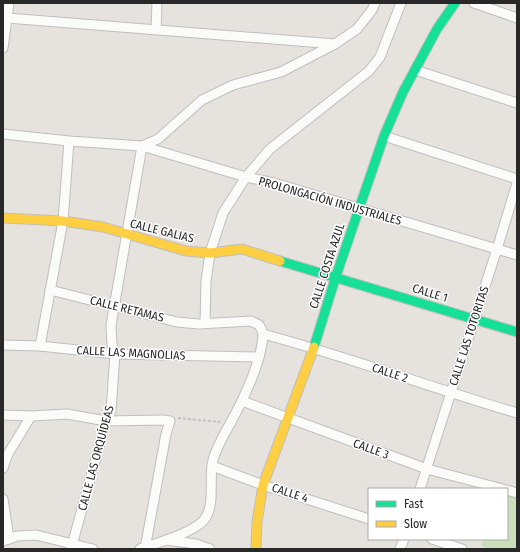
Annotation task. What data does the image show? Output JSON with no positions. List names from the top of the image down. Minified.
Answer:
{"streets":{"street":["PROLONGACIÓN INDUSTRIALES","CALLE GALIAS","CALLE COSTA AZUL","CALLE 1","CALLE RETAMAS","CALLE LAS TOTORITAS","CALLE LAS MAGNOLIAS","CALLE 2","CALLE 3","CALLE LAS ORQUÍDEAS","CALLE 4"]},"crossings":[["PROLONGACIÓN INDUSTRIALES","CALLE COSTA AZUL"],["PROLONGACIÓN INDUSTRIALES","CALLE LAS TOTORITAS"],["PROLONGACIÓN INDUSTRIALES","CALLE LAS ORQUÍDEAS"],["CALLE GALIAS","CALLE COSTA AZUL"],["CALLE GALIAS","CALLE 1"],["CALLE GALIAS","CALLE LAS ORQUÍDEAS"],["CALLE COSTA AZUL","CALLE 1"],["CALLE COSTA AZUL","CALLE 2"],["CALLE COSTA AZUL","CALLE 3"],["CALLE COSTA AZUL","CALLE 4"],["CALLE 1","CALLE LAS TOTORITAS"],["CALLE RETAMAS","CALLE 2"],["CALLE RETAMAS","CALLE LAS ORQUÍDEAS"],["CALLE LAS TOTORITAS","CALLE 2"],["CALLE LAS TOTORITAS","CALLE 3"],["CALLE LAS MAGNOLIAS","CALLE LAS ORQUÍDEAS"]],"legend":["Fast","Slow"]}
